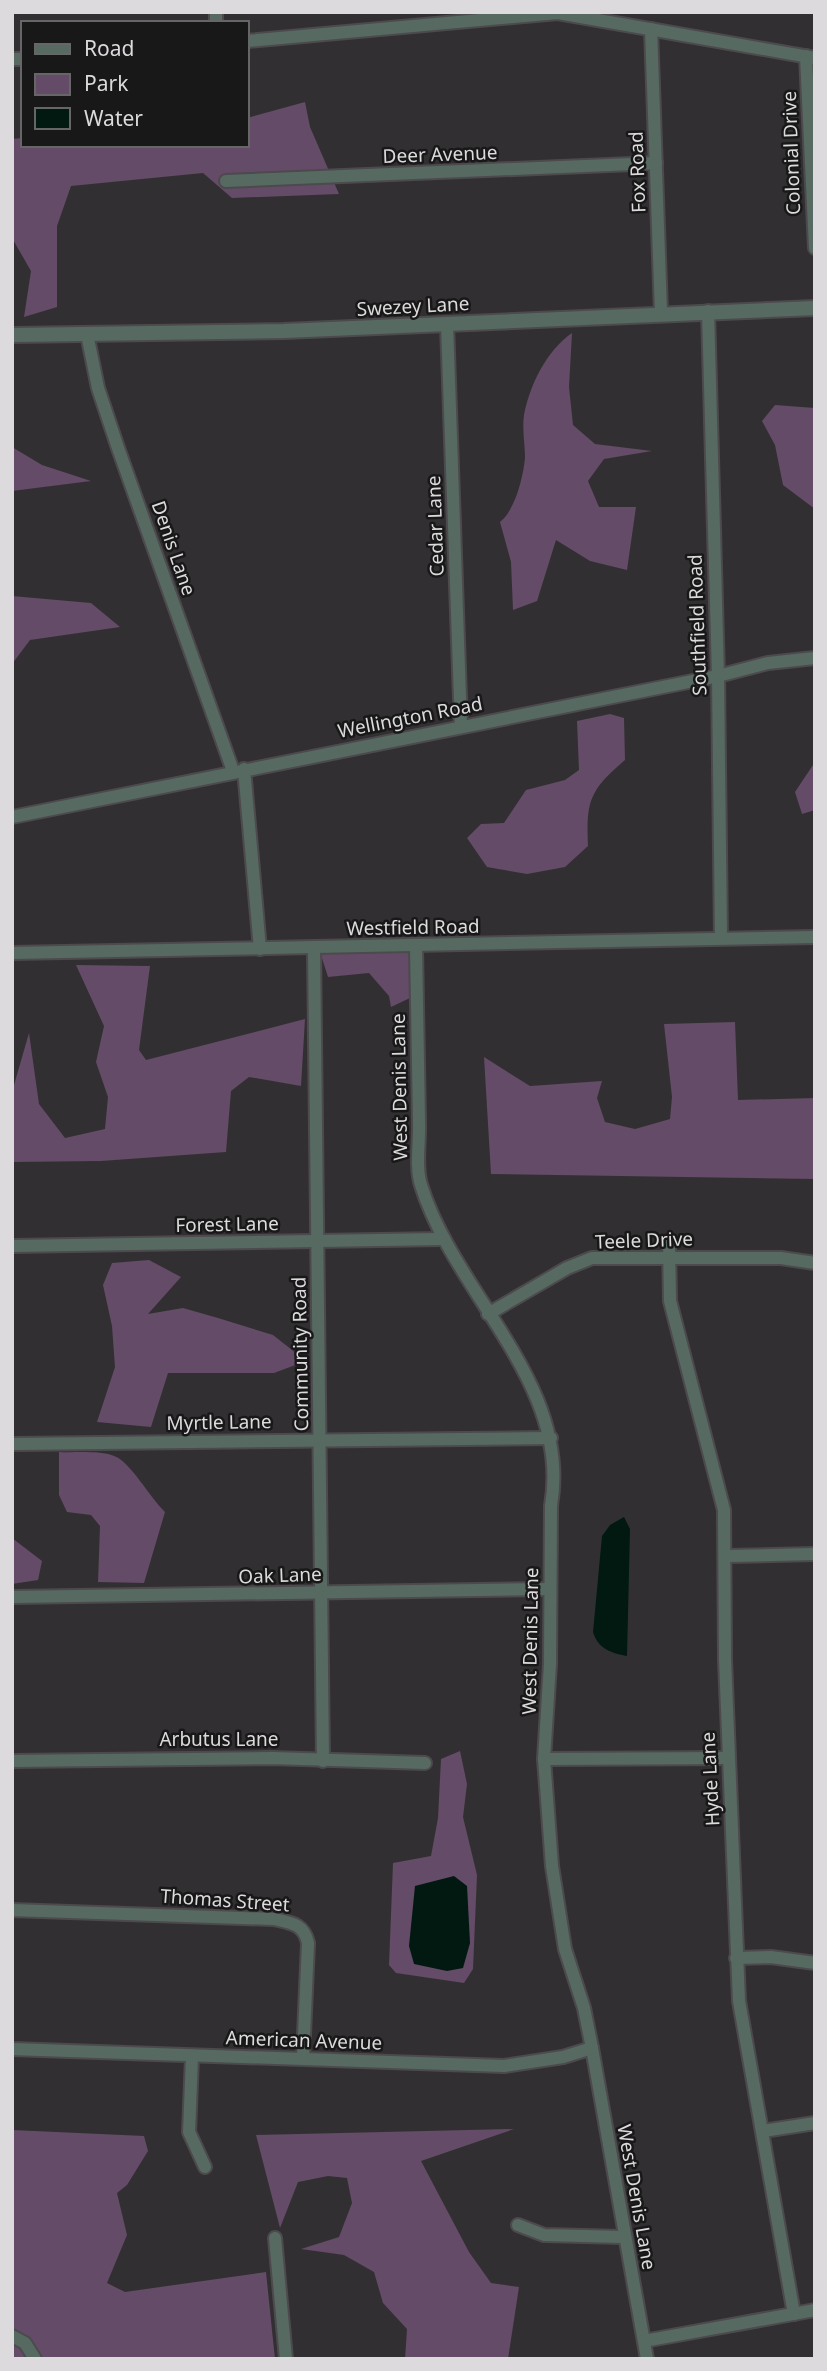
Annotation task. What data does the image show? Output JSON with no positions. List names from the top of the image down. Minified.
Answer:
{"streets":{"street":["Colonial Drive","Deer Avenue","Fox Road","Swezey Lane","Cedar Lane","Denis Lane","Southfield Road","Wellington Road","Westfield Road","West Denis Lane","Forest Lane","Teele Drive","Community Road","Myrtle Lane","Oak Lane","Arbutus Lane","Hyde Lane","Thomas Street","American Avenue"]},"crossings":[["Deer Avenue","Fox Road"],["Fox Road","Swezey Lane"],["Swezey Lane","Cedar Lane"],["Swezey Lane","Denis Lane"],["Swezey Lane","Southfield Road"],["Cedar Lane","Wellington Road"],["Denis Lane","Wellington Road"],["Denis Lane","Westfield Road"],["Southfield Road","Wellington Road"],["Southfield Road","Westfield Road"],["Westfield Road","West Denis Lane"],["Westfield Road","Community Road"],["West Denis Lane","Forest Lane"],["West Denis Lane","Teele Drive"],["West Denis Lane","Myrtle Lane"],["West Denis Lane","Oak Lane"],["West Denis Lane","American Avenue"],["Forest Lane","Community Road"],["Teele Drive","Hyde Lane"],["Community Road","Myrtle Lane"],["Community Road","Oak Lane"],["Community Road","Arbutus Lane"],["Thomas Street","American Avenue"]],"legend":["Road","Park","Water"]}
